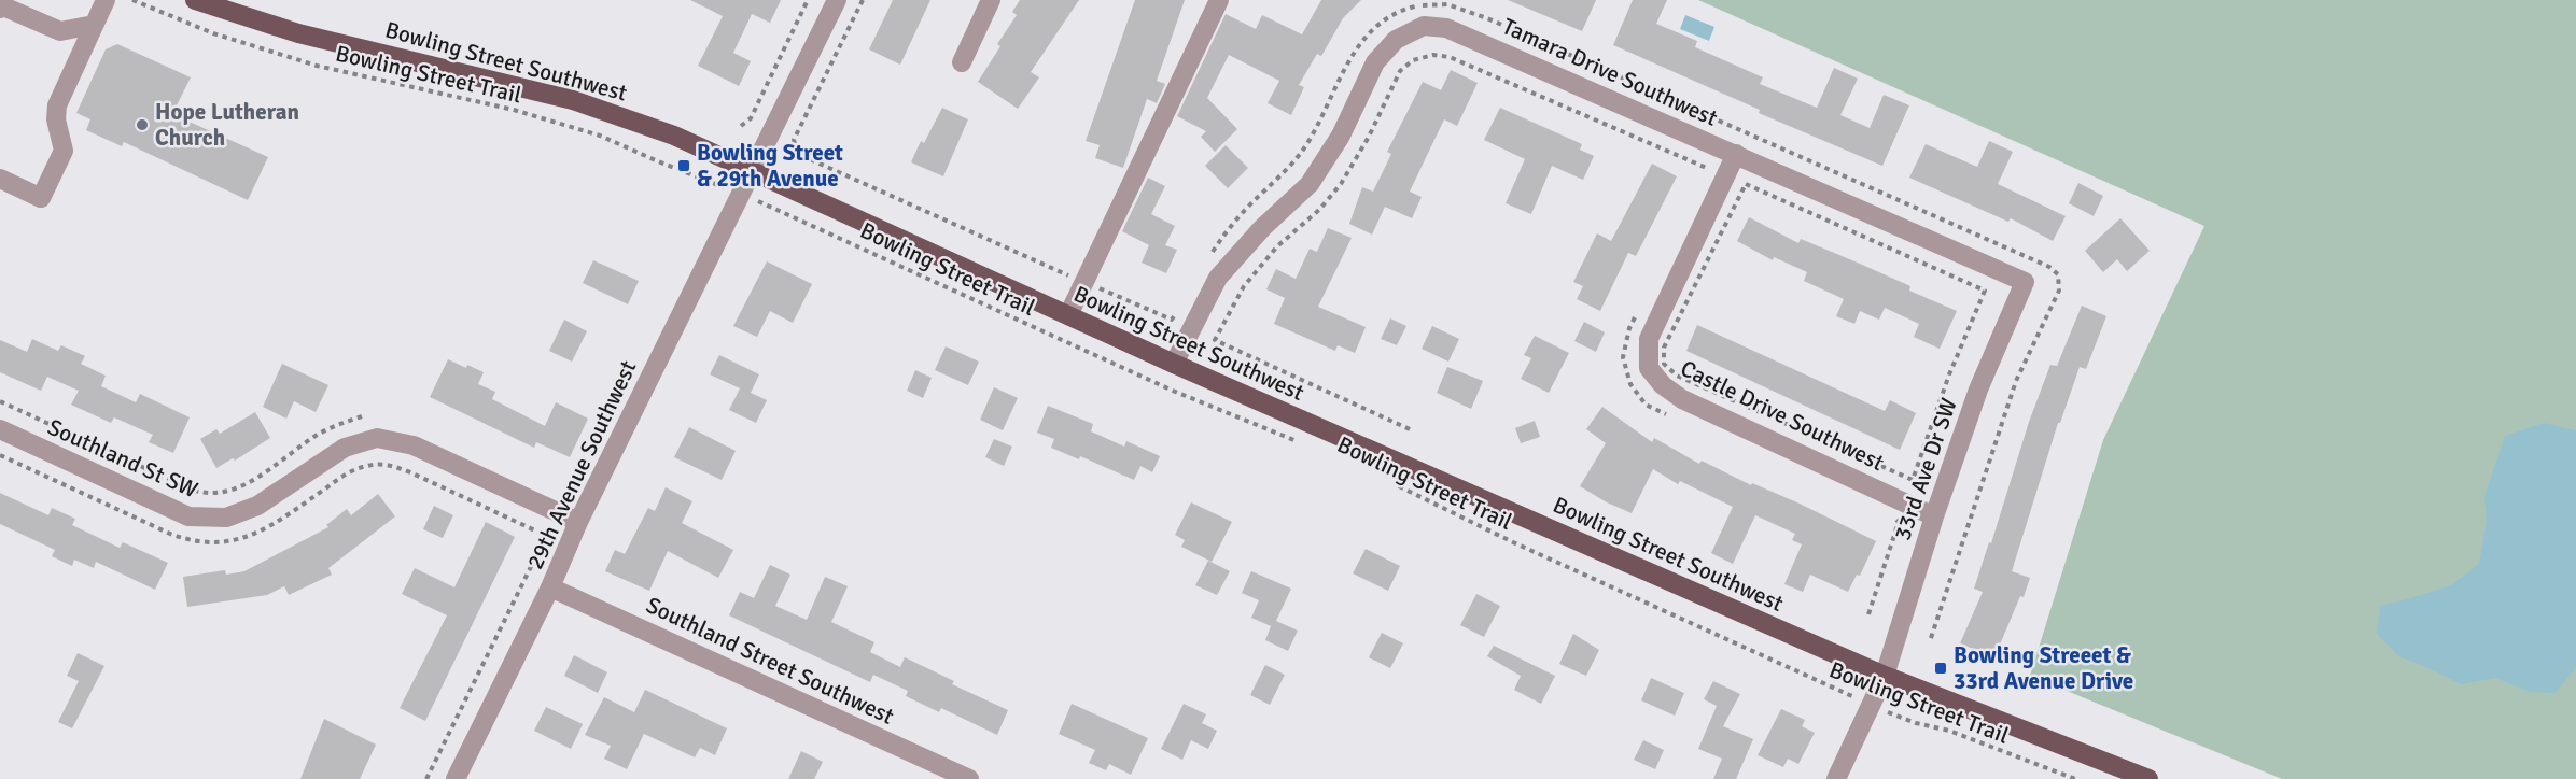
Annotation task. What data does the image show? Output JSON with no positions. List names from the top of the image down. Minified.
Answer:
{"streets":{"main road":["Bowling Street Southwest"],"street":["Tamara Drive Southwest","Castle Drive Southwest","Southland St SW","29th Avenue Southwest","33rd Ave Dr SW","Southland Street Southwest"],"path":["Bowling Street Trail"]},"crossings":[["Bowling Street Southwest","Tamara Drive Southwest"],["Bowling Street Southwest","29th Avenue Southwest"],["Bowling Street Southwest","33rd Ave Dr SW"],["Tamara Drive Southwest","Castle Drive Southwest"],["Tamara Drive Southwest","33rd Ave Dr SW"],["Bowling Street Trail","33rd Ave Dr SW"],["Castle Drive Southwest","33rd Ave Dr SW"],["Southland St SW","29th Avenue Southwest"],["29th Avenue Southwest","Southland Street Southwest"]],"places":{"other":["Hope Lutheran Church"],"transit":["Bowling Street & 29th Avenue","Bowling Streeet & 33rd Avenue Drive"]}}
